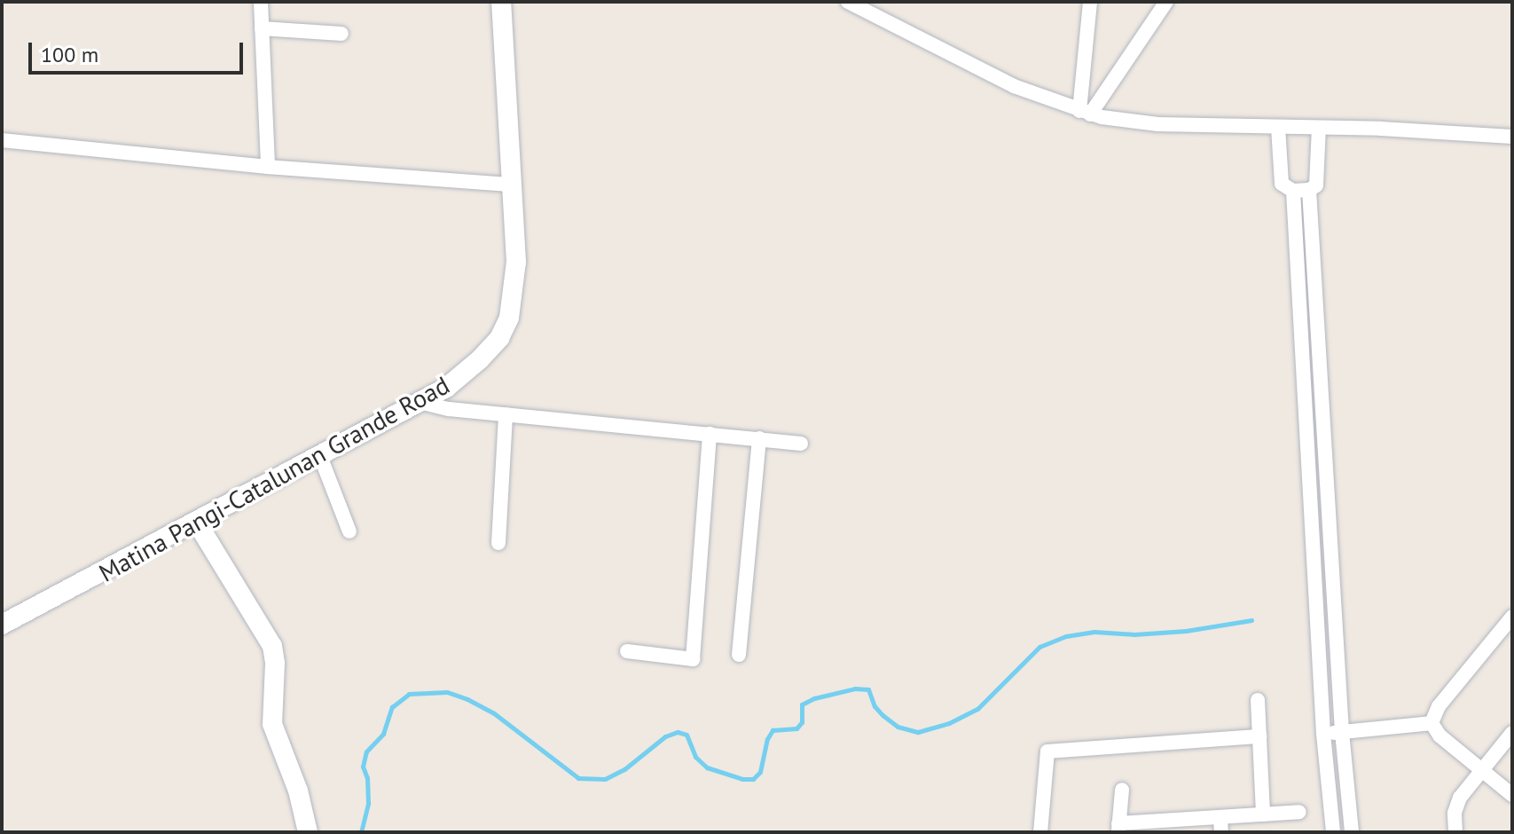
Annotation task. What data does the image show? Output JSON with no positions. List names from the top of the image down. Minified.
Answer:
{"streets":{"street":["Matina Pangi-Catalunan Grande Road"]},"scale_bar":"100 m"}
